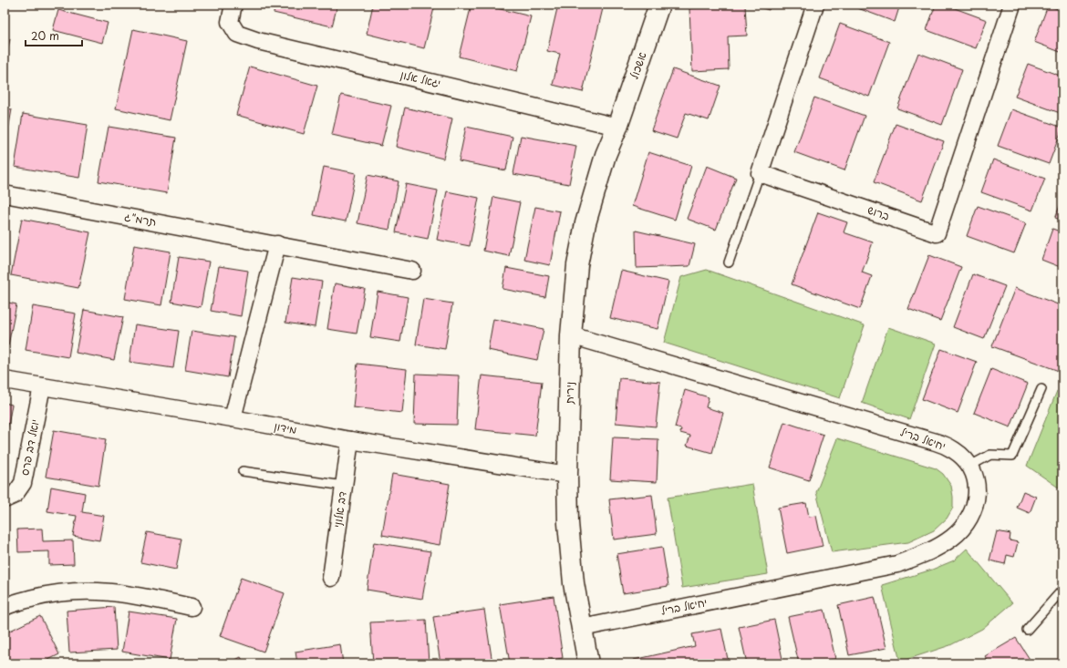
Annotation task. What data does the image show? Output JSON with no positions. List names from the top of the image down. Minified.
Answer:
{"streets":{"street":["אשכול","יגאל אלון","ברוש","תרמ\"ג","נירית","מידון","יחיאל בריל","יואל דב פרס","דב אלוני"]},"crossings":[["אשכול","יגאל אלון"],["אשכול","נירית"],["יגאל אלון","נירית"],["נירית","מידון"],["נירית","יחיאל בריל"],["מידון","יואל דב פרס"],["מידון","דב אלוני"]],"scale_bar":"20 m"}
